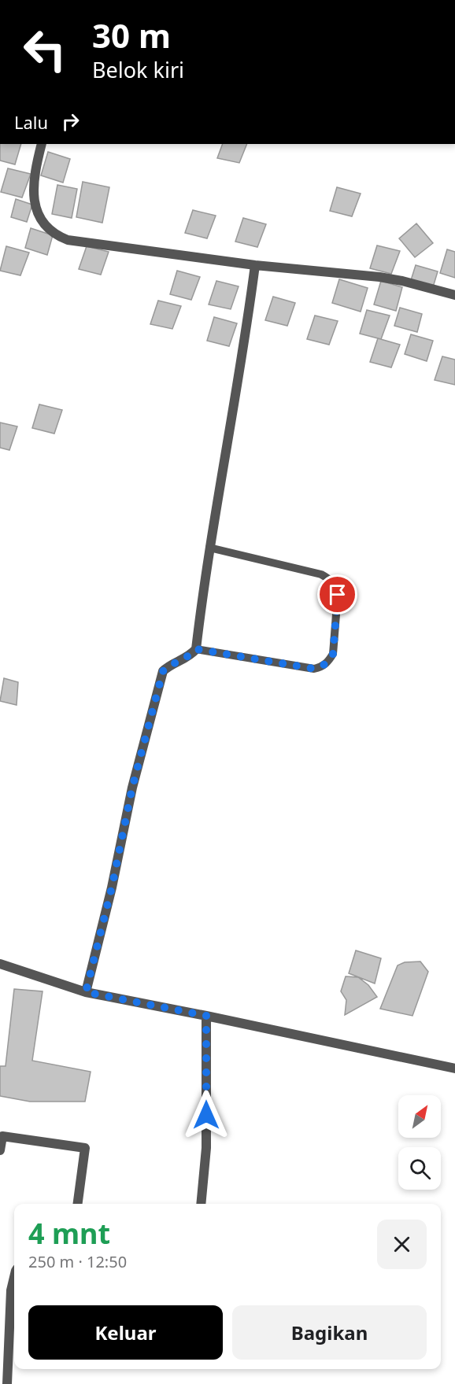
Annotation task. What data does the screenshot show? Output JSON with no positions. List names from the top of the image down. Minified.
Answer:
{"north":"top right","page":{"turn":["30 m","Belok kiri"],"then":"Lalu","heading":["4 mnt","250 m · 12:50"],"buttons":["Keluar","Bagikan"]}}
